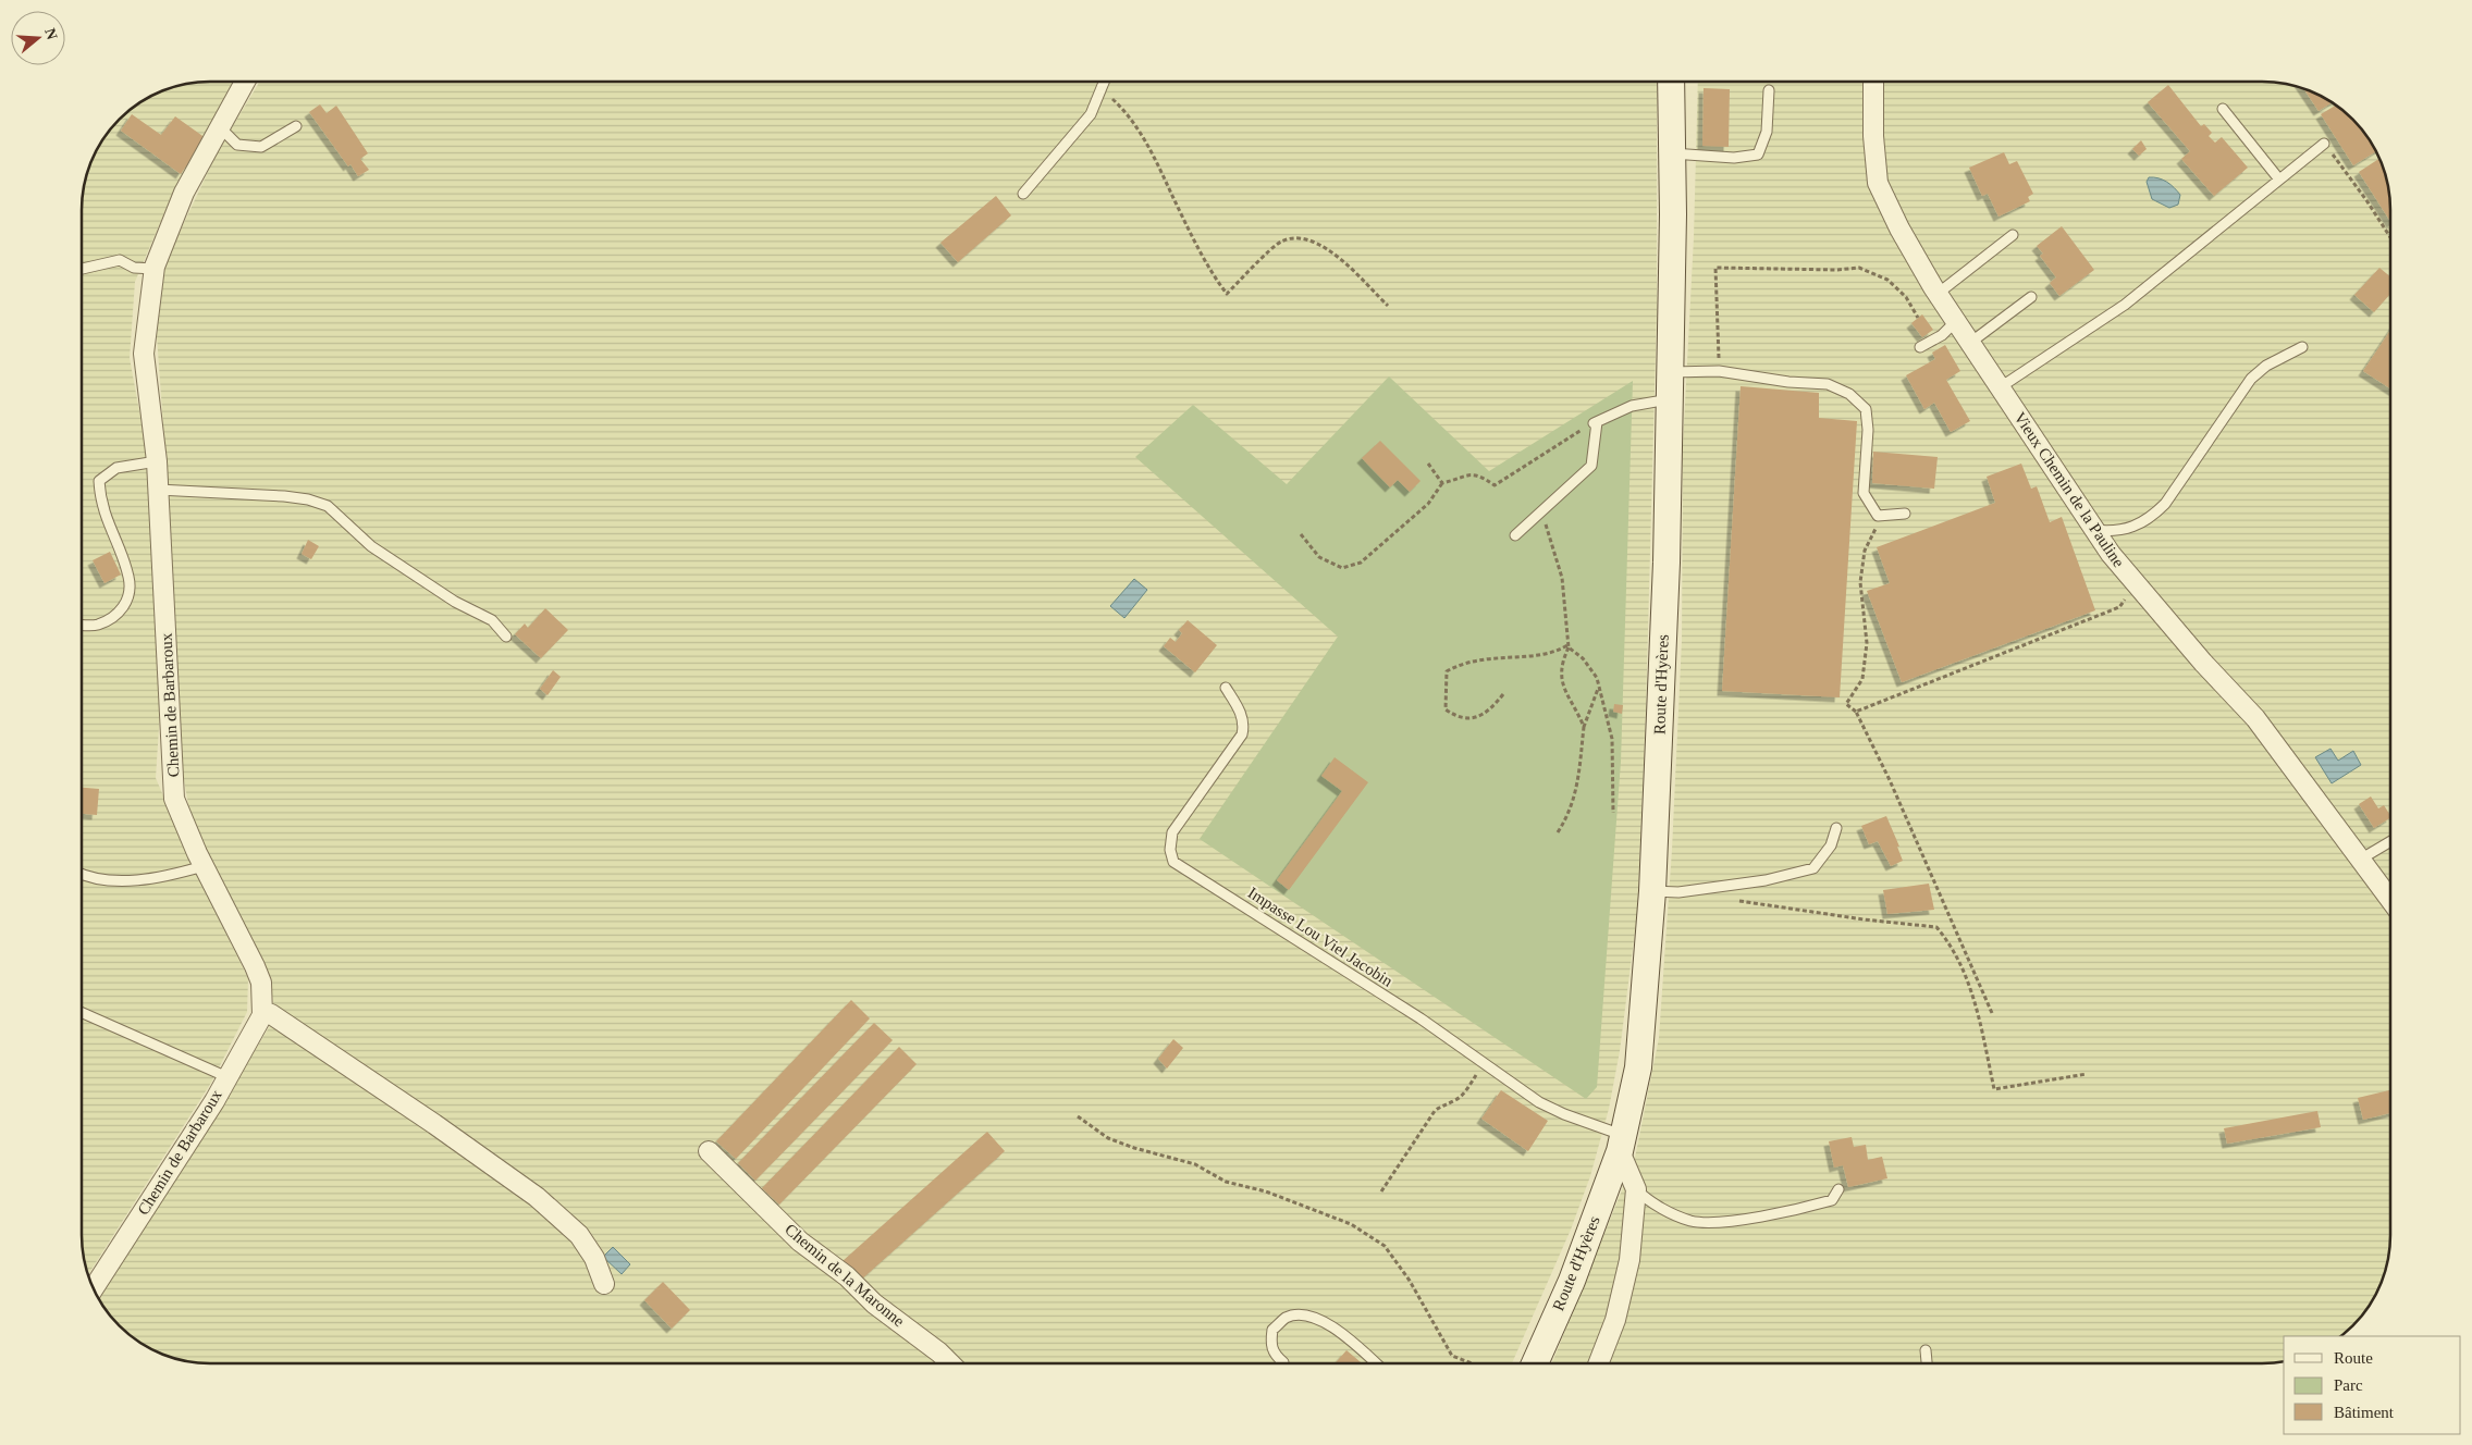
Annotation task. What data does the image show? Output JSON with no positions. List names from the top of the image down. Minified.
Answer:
{"streets":{"main road":["Route d'Hyères"],"street":["Vieux Chemin de la Pauline","Chemin de Barbaroux","Chemin de la Maronne"],"lane":["Impasse Lou Viel Jacobin"]},"crossings":[["Route d'Hyères","Impasse Lou Viel Jacobin"]],"legend":["Route","Parc","Bâtiment"],"north":"right"}
